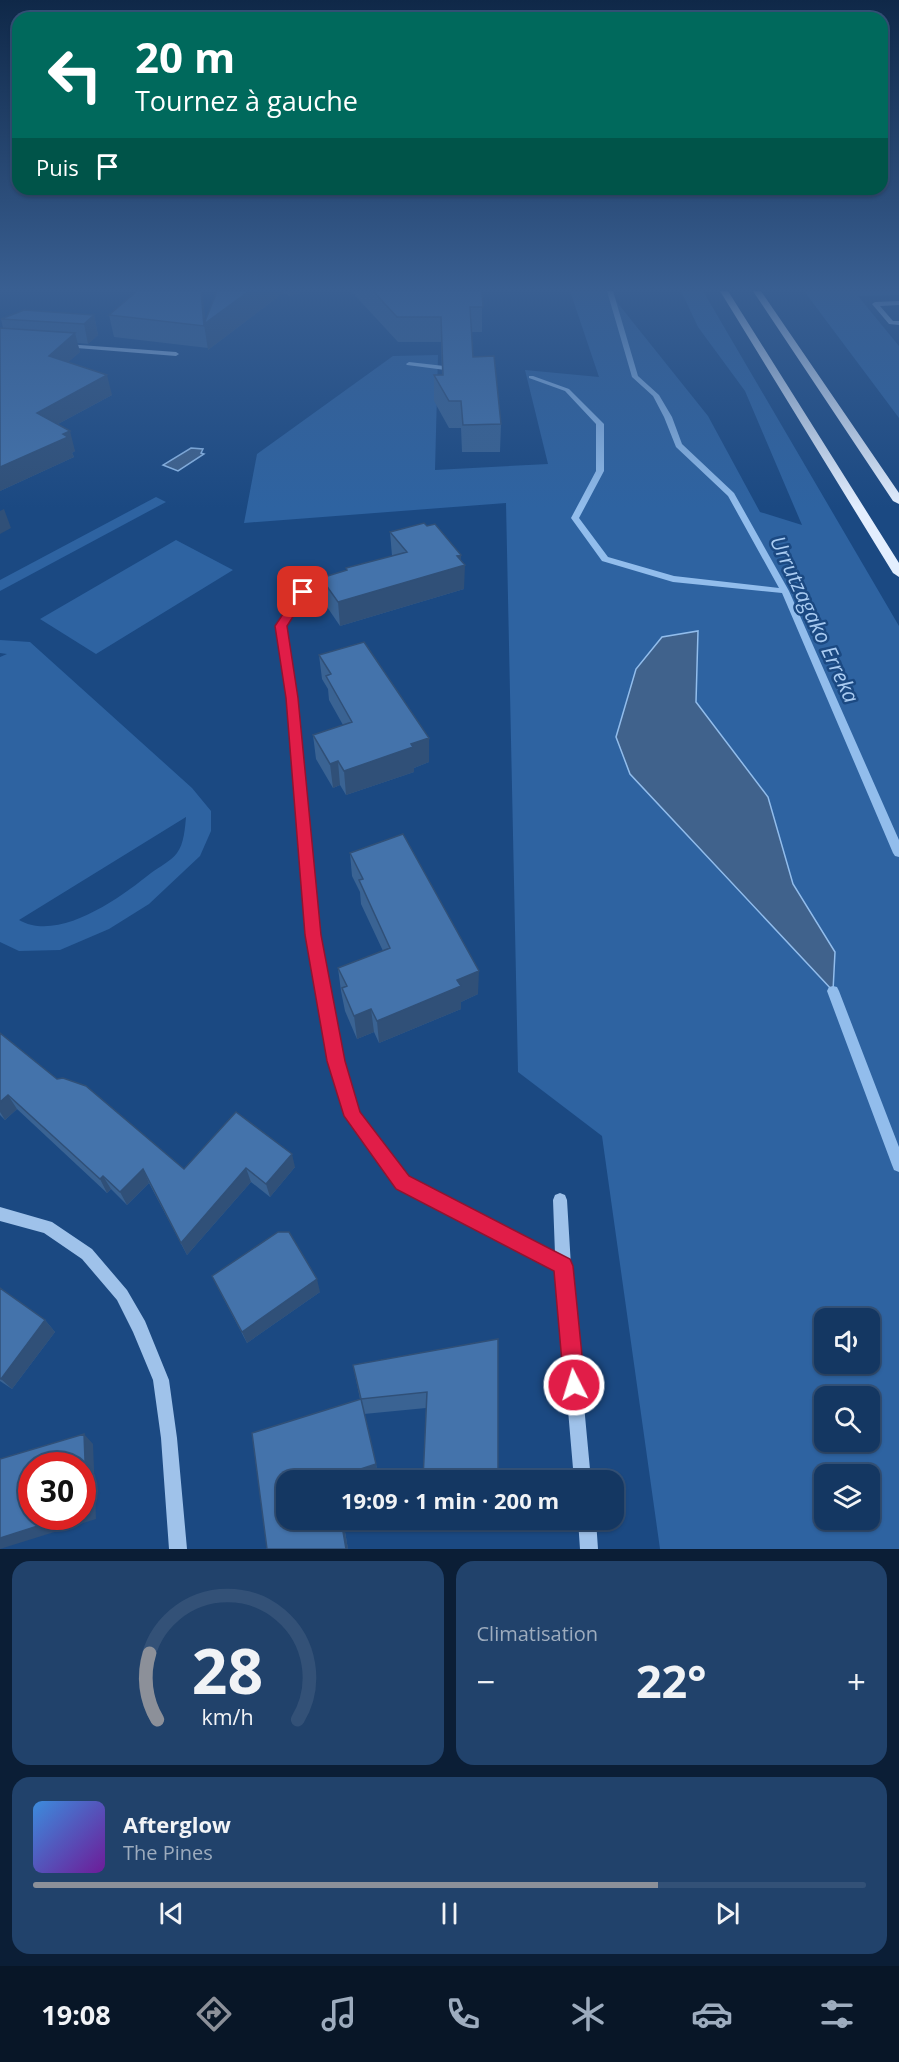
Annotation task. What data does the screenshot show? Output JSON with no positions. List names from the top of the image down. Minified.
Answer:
{"water":["Urrutzagako Erreka"],"page":{"turn":["20 m","Tournez à gauche"],"then":"Puis","limit":"30","trip":"19:09 · 1 min · 200 m","tile":"Climatisation","heat":["−","22°","+"],"song":["Afterglow","The Pines"],"tabs":"19:08","gauge":["28","km/h"]}}
